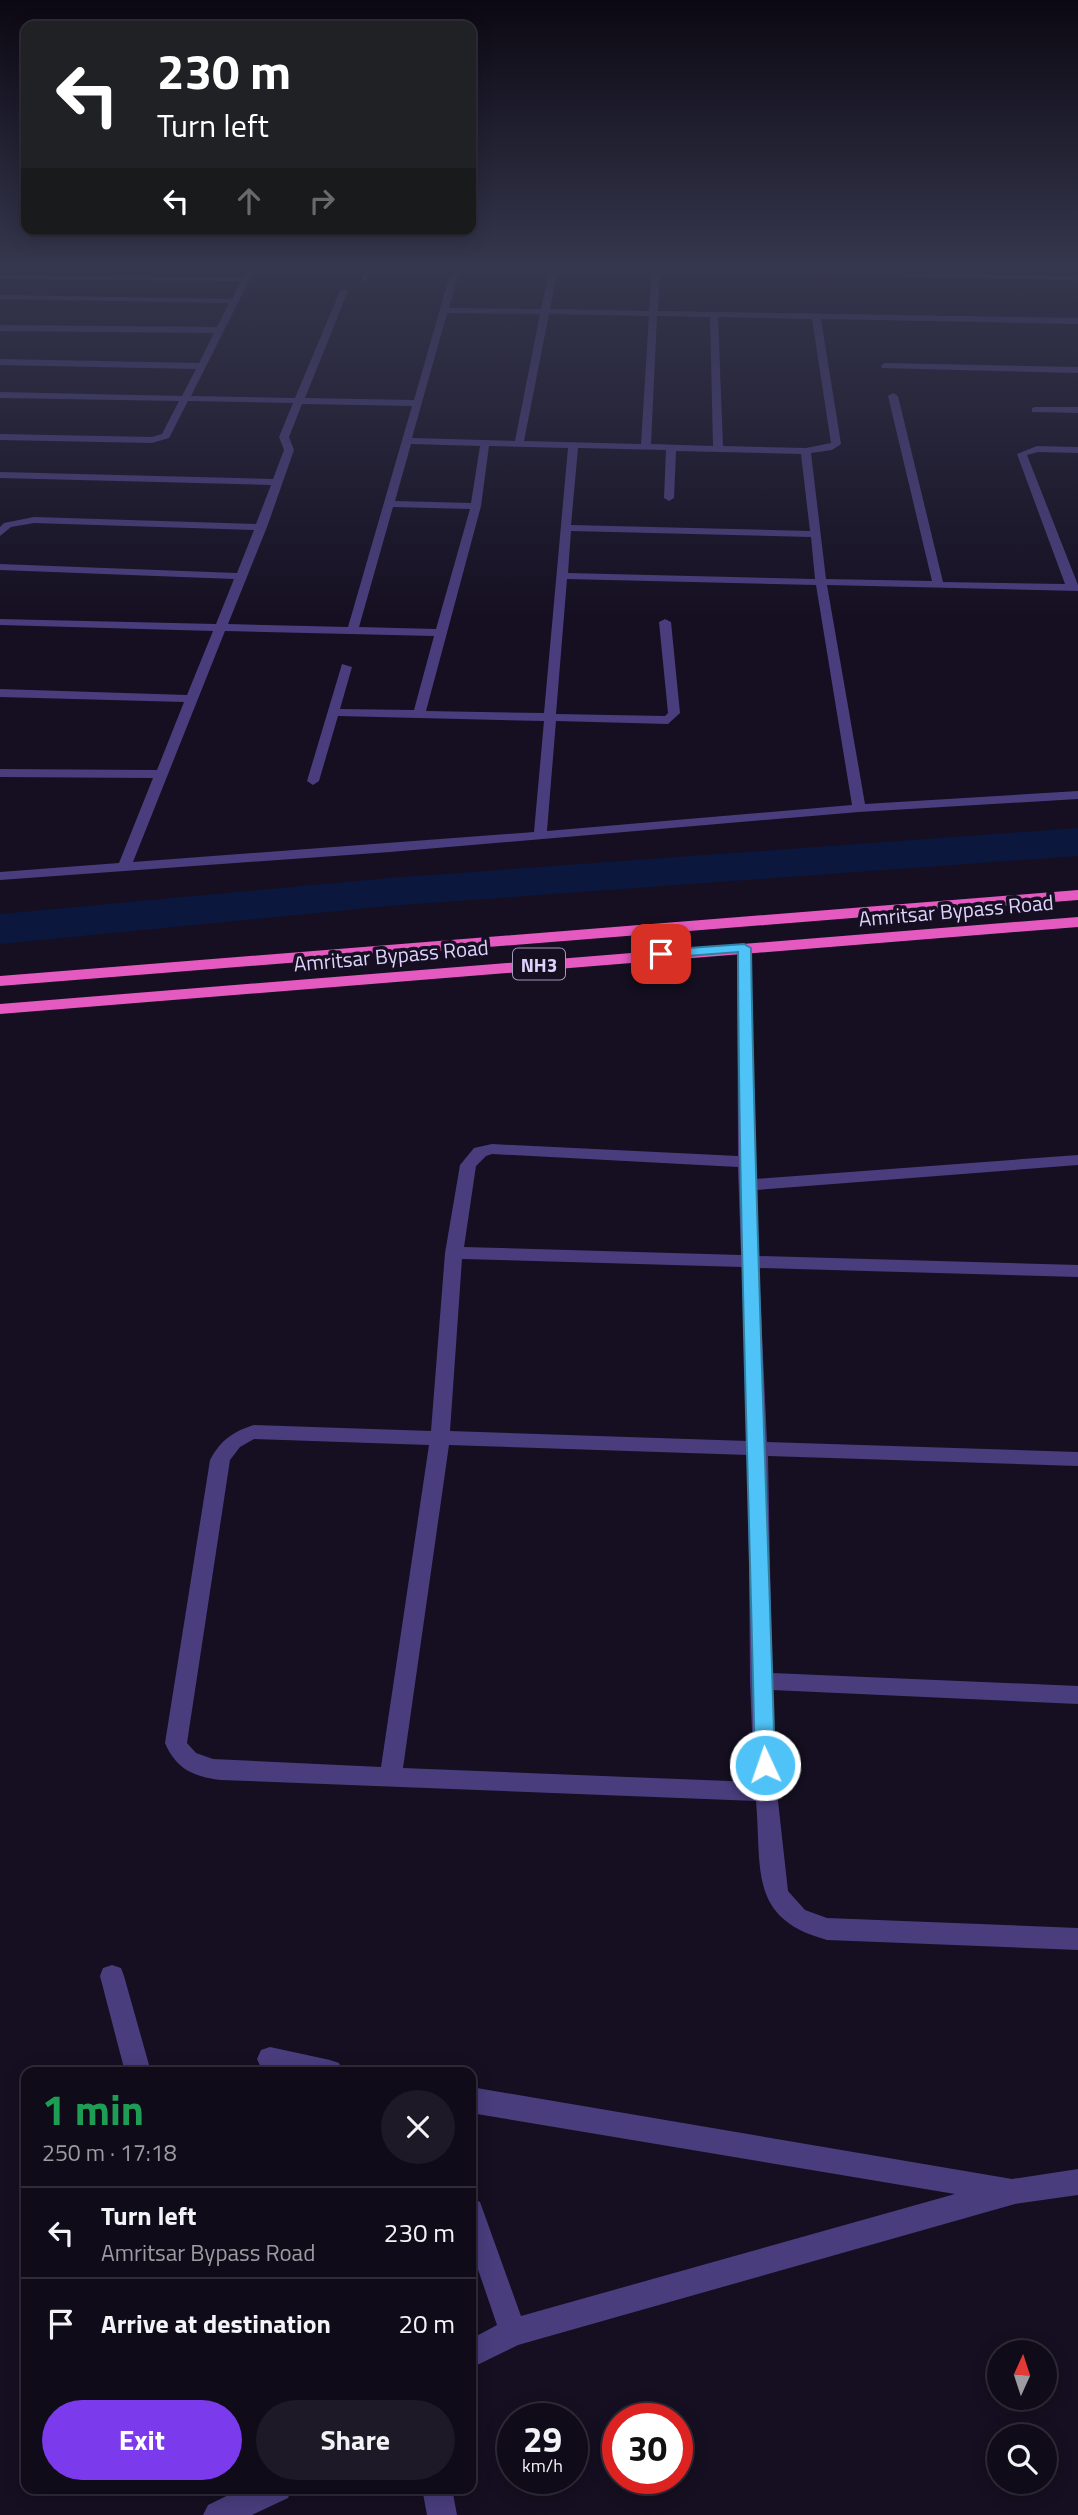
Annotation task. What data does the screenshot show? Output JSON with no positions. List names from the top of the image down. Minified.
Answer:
{"streets":{"highway":["Amritsar Bypass Road","NH3"]},"north":"top","page":{"turn":["230 m","Turn left"],"heading":["1 min","250 m · 17:18"],"list":[{"name":"Turn left","note":"Amritsar Bypass Road","value":"230 m"},{"name":"Arrive at destination","value":"20 m"}],"buttons":["Exit","Share"],"speed":"29 km/h","limit":"30"}}
